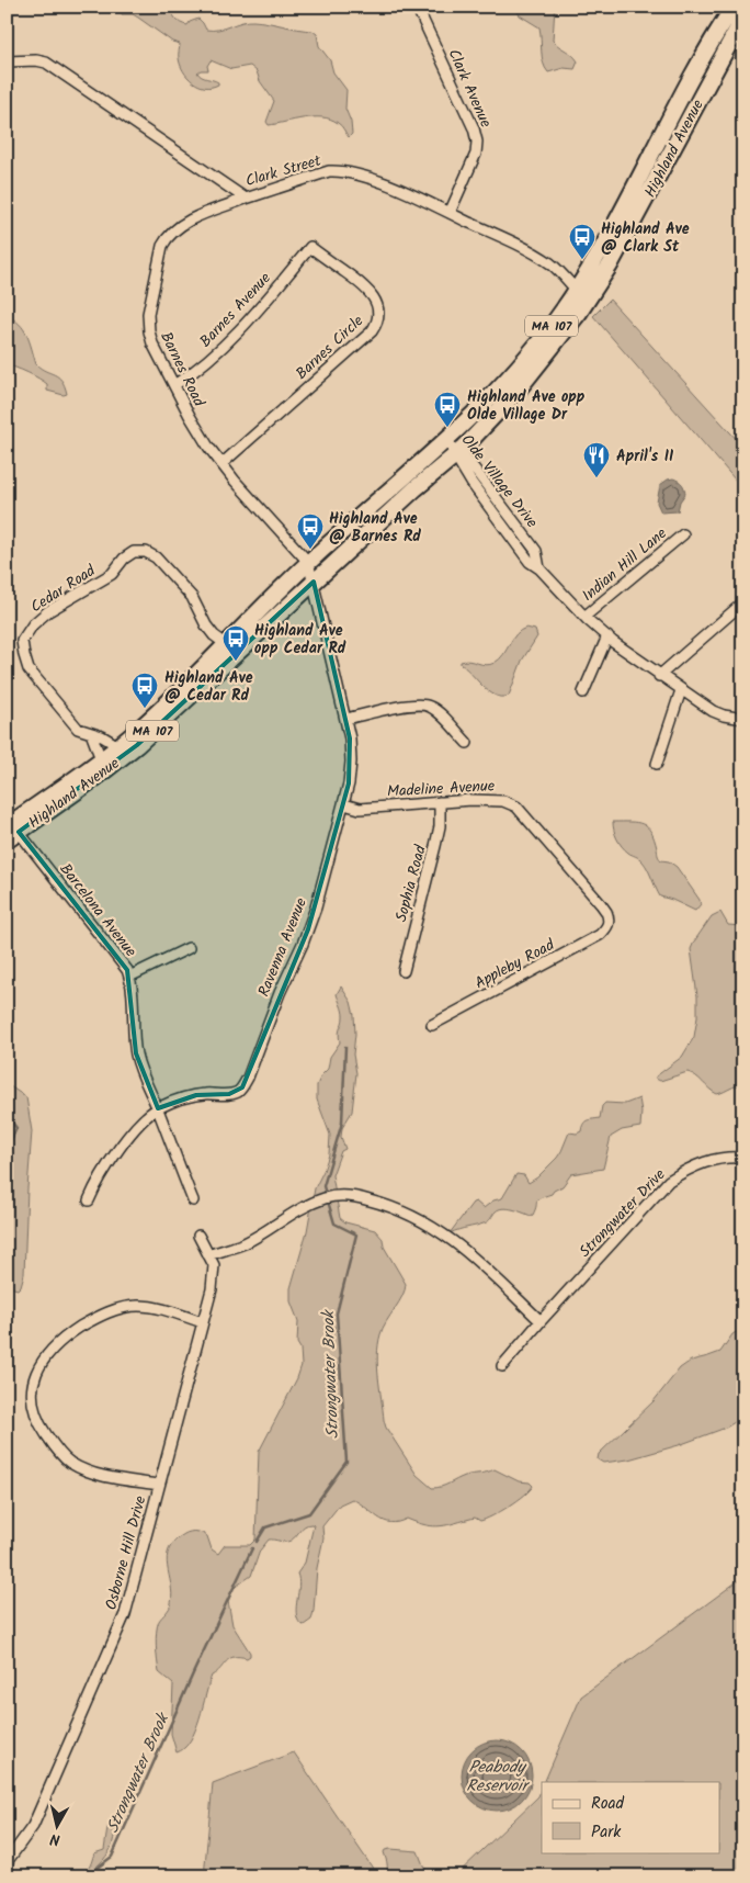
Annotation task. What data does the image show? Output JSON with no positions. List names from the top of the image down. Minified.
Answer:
{"streets":{"main road":["Highland Avenue","MA 107"],"street":["Clark Avenue","Clark Street","Barnes Avenue","Barnes Circle","Barnes Road","Olde Village Drive","Indian Hill Lane","Cedar Road","Madeline Avenue","Sophia Road","Barcelona Avenue","Ravenna Avenue","Appleby Road","Strongwater Drive","Osborne Hill Drive"]},"crossings":[["Clark Avenue","Clark Street"],["Highland Avenue","Clark Street"],["Highland Avenue","Barnes Road"],["Highland Avenue","Olde Village Drive"],["Highland Avenue","Cedar Road"],["Highland Avenue","Barcelona Avenue"],["Highland Avenue","Ravenna Avenue"],["Clark Street","Barnes Road"],["Barnes Avenue","Barnes Circle"],["Barnes Avenue","Barnes Road"],["Barnes Circle","Barnes Road"],["Barnes Road","Ravenna Avenue"],["Olde Village Drive","Indian Hill Lane"],["Madeline Avenue","Sophia Road"],["Madeline Avenue","Ravenna Avenue"],["Madeline Avenue","Appleby Road"],["Barcelona Avenue","Ravenna Avenue"]],"water":["Strongwater Brook","Peabody Reservoir"],"places":{"bus stop":["Highland Ave @ Clark St","Highland Ave opp Olde Village Dr","Highland Ave @ Barnes Rd","Highland Ave opp Cedar Rd","Highland Ave @ Cedar Rd"],"restaurant":["April's II"]},"legend":["Road","Park"],"north":"bottom"}
